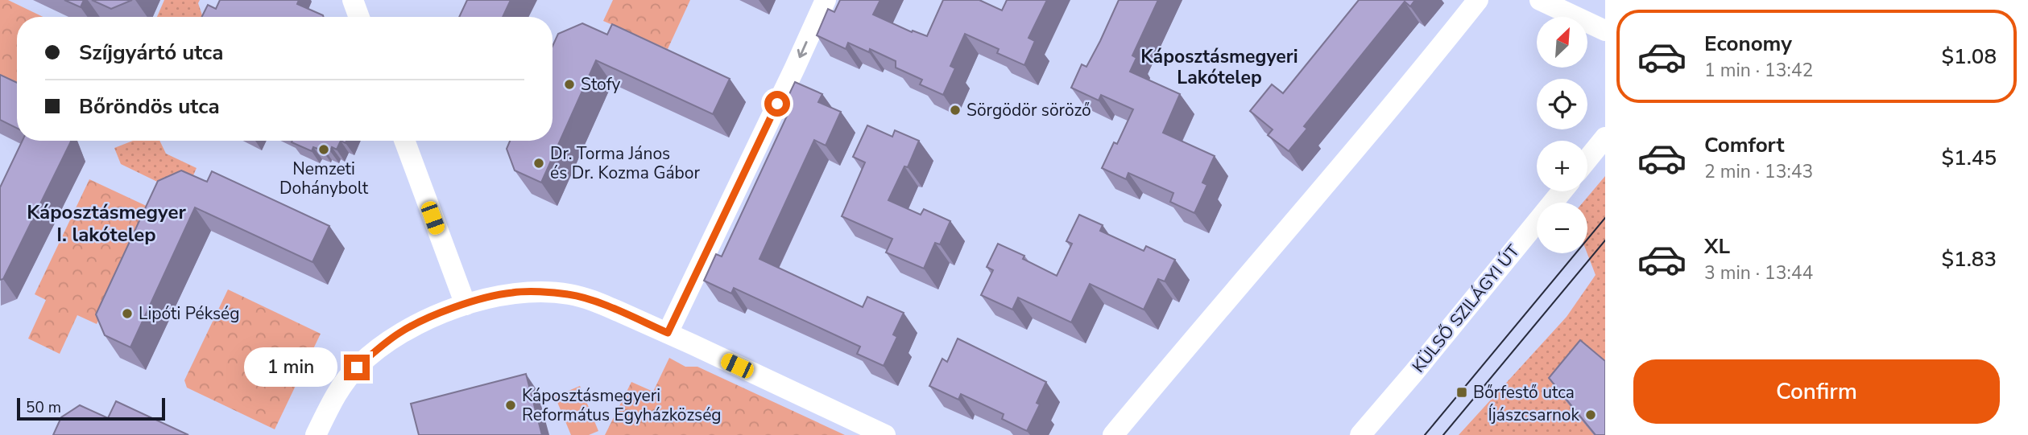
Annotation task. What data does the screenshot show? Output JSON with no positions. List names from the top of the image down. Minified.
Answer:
{"streets":{"street":["KÜLSŐ SZILÁGYI ÚT"]},"districts":["Káposztásmegyeri Lakótelep","Káposztásmegyer I. lakótelep"],"places":{"other":["Stofy","Sörgödör söröző","Nemzeti Dohánybolt","Dr. Torma János és Dr. Kozma Gábor","Lipóti Pékség","Káposztásmegyeri Református Egyházközség","Íjászcsarnok"],"transit":["Bőrfestő utca"]},"scale_bar":"50 m","north":"top right","page":{"list":[{"name":"Economy","note":"1 min · 13:42","value":"$1.08"},{"name":"Comfort","note":"2 min · 13:43","value":"$1.45"},{"name":"XL","note":"3 min · 13:44","value":"$1.83"}],"map_buttons":["+","−"],"banner":["Szíjgyártó utca","Bőröndös utca"],"bubble":"1 min","buttons":"Confirm","scale":"50 m"}}
